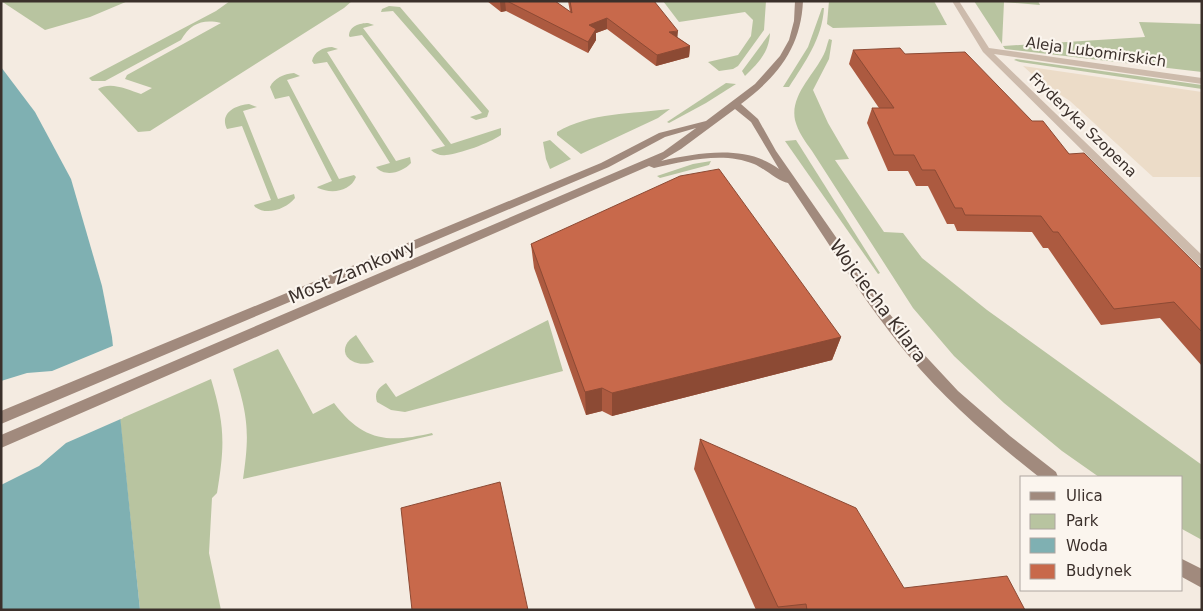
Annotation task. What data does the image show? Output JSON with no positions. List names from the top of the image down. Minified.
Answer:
{"streets":{"main road":["Most Zamkowy","Wojciecha Kilara"],"street":["Aleja Lubomirskich","Fryderyka Szopena"]},"crossings":[["Aleja Lubomirskich","Fryderyka Szopena"],["Most Zamkowy","Wojciecha Kilara"]],"legend":["Ulica","Park","Woda","Budynek"]}
